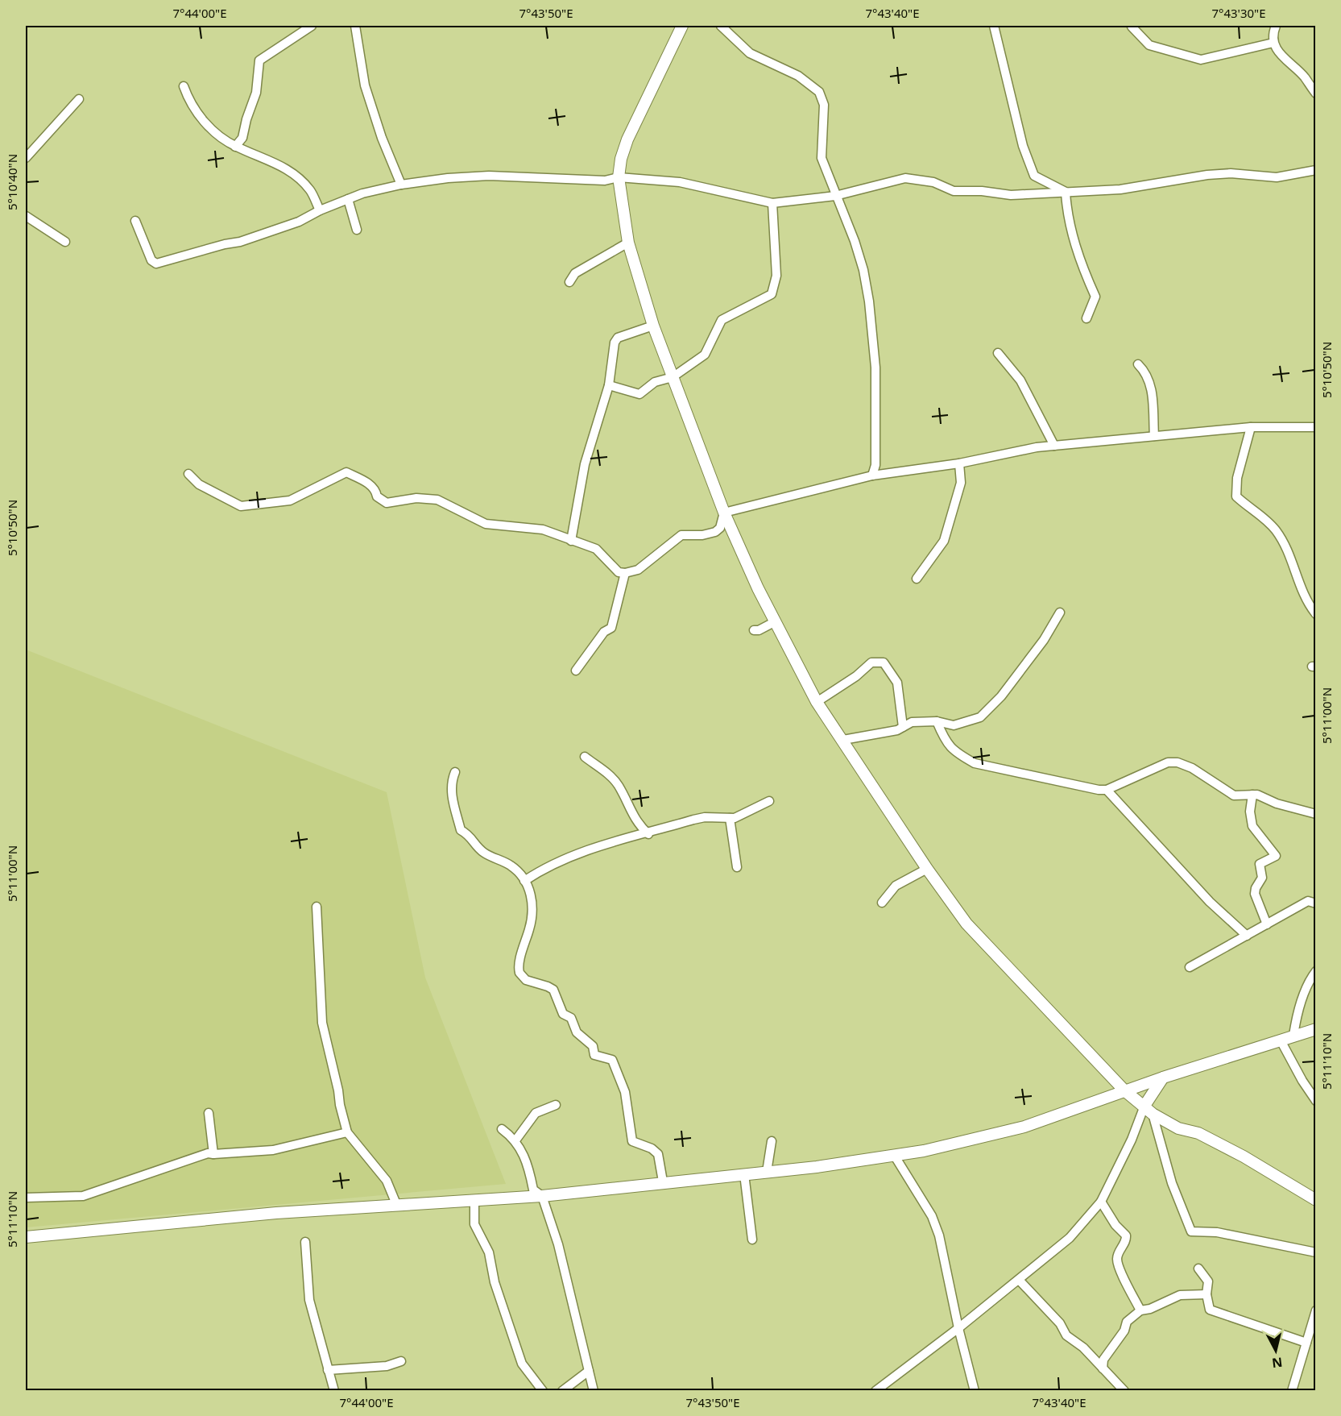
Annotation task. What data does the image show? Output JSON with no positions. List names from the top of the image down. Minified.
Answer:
{"north":"bottom","coordinates":["7°44'00\"E","7°43'50\"E","7°43'40\"E","7°43'30\"E","5°10'40\"N","5°10'50\"N","5°11'00\"N","5°11'10\"N"]}
